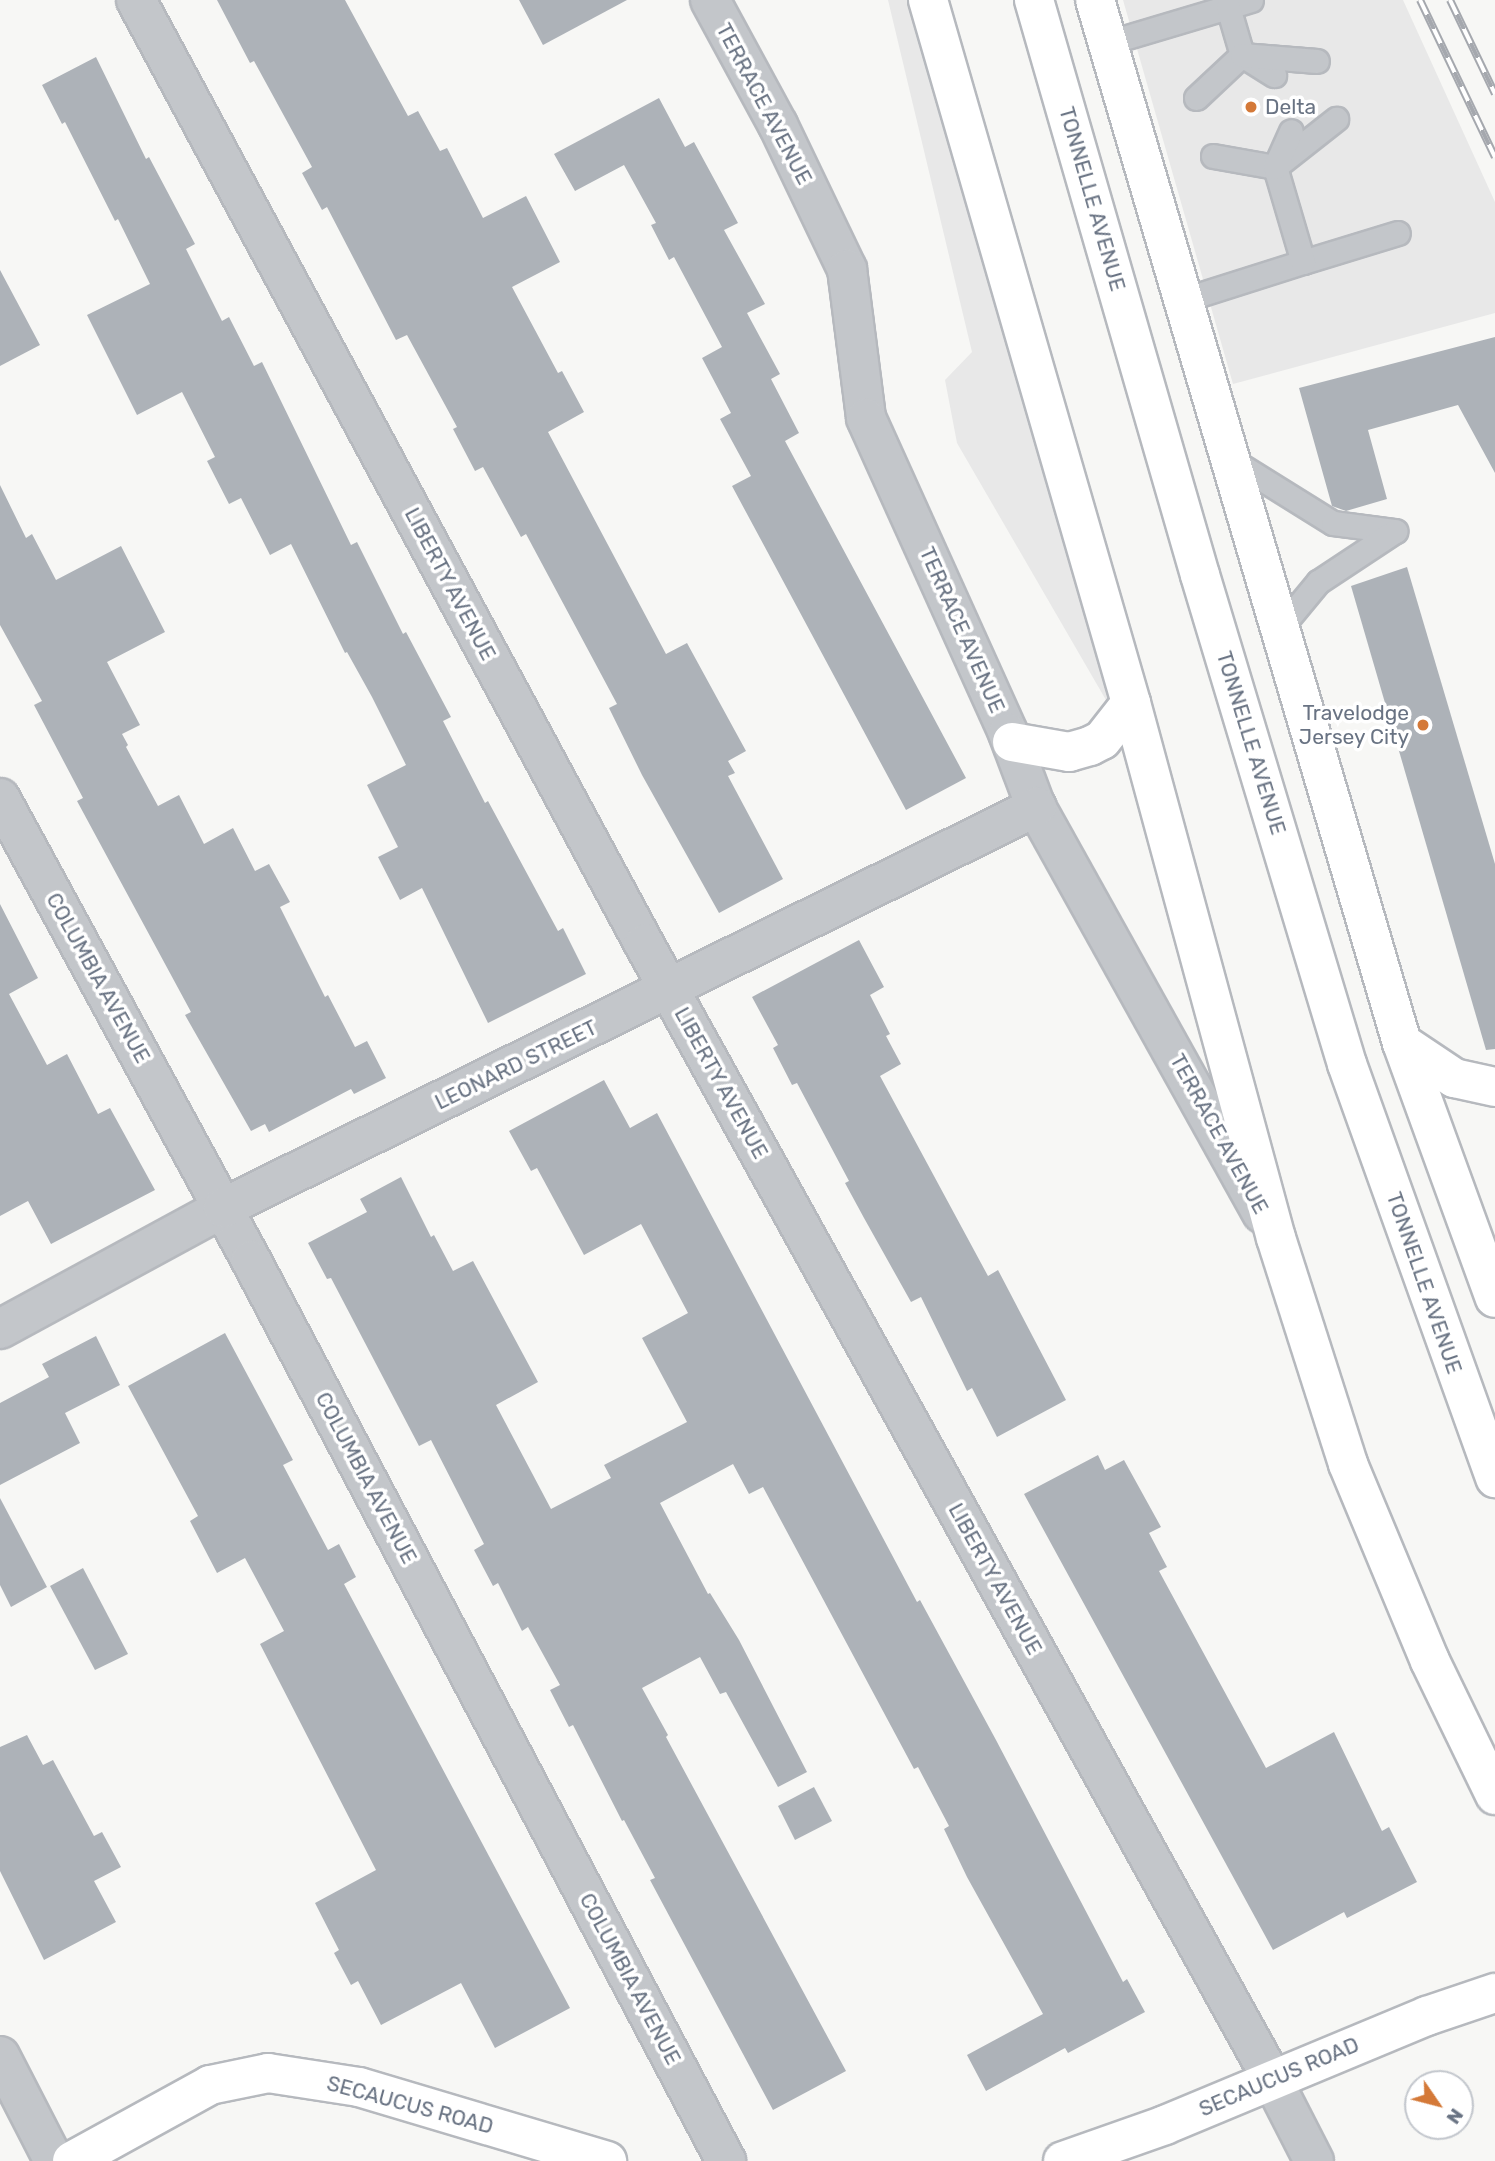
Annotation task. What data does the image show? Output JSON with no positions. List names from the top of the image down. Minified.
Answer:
{"streets":{"main road":["TONNELLE AVENUE","SECAUCUS ROAD"],"street":["TERRACE AVENUE","LIBERTY AVENUE","COLUMBIA AVENUE","LEONARD STREET"]},"crossings":[["TERRACE AVENUE","LEONARD STREET"],["LIBERTY AVENUE","LEONARD STREET"],["LIBERTY AVENUE","SECAUCUS ROAD"],["COLUMBIA AVENUE","LEONARD STREET"]],"places":["Delta","Travelodge Jersey City"],"north":"bottom right"}
